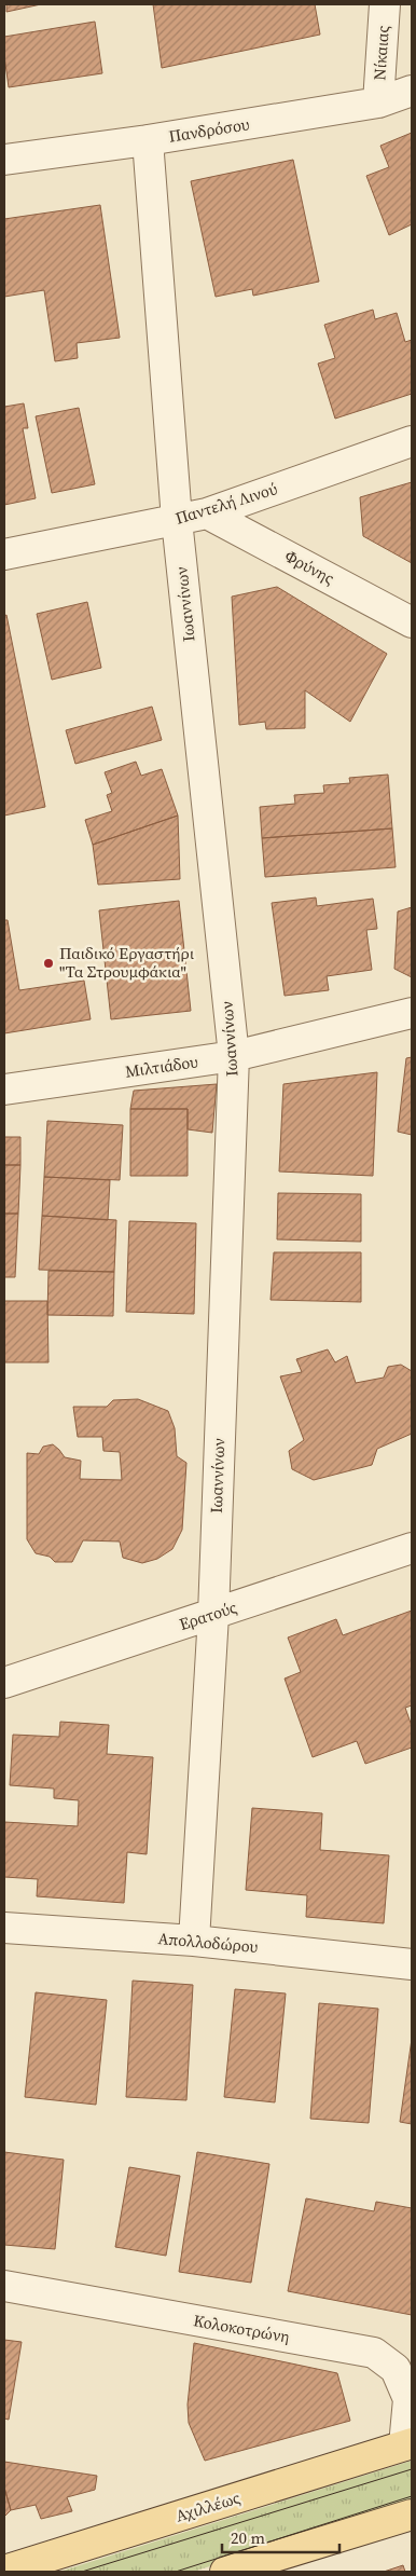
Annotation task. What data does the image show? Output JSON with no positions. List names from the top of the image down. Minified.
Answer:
{"streets":{"main road":["Αχιλλέως"],"street":["Νίκαιας","Πανδρόσου","Παντελή Λινού","Φρύνης","Ιωαννίνων","Μιλτιάδου","Ερατούς","Απολλοδώρου","Κολοκοτρώνη"]},"crossings":[["Νίκαιας","Πανδρόσου"],["Πανδρόσου","Ιωαννίνων"],["Παντελή Λινού","Φρύνης"],["Παντελή Λινού","Ιωαννίνων"],["Ιωαννίνων","Μιλτιάδου"],["Ιωαννίνων","Ερατούς"],["Ιωαννίνων","Απολλοδώρου"],["Κολοκοτρώνη","Αχιλλέως"]],"places":["Παιδικό Εργαστήρι \"Τα Στρουμφάκια\""],"scale_bar":"20 m"}
